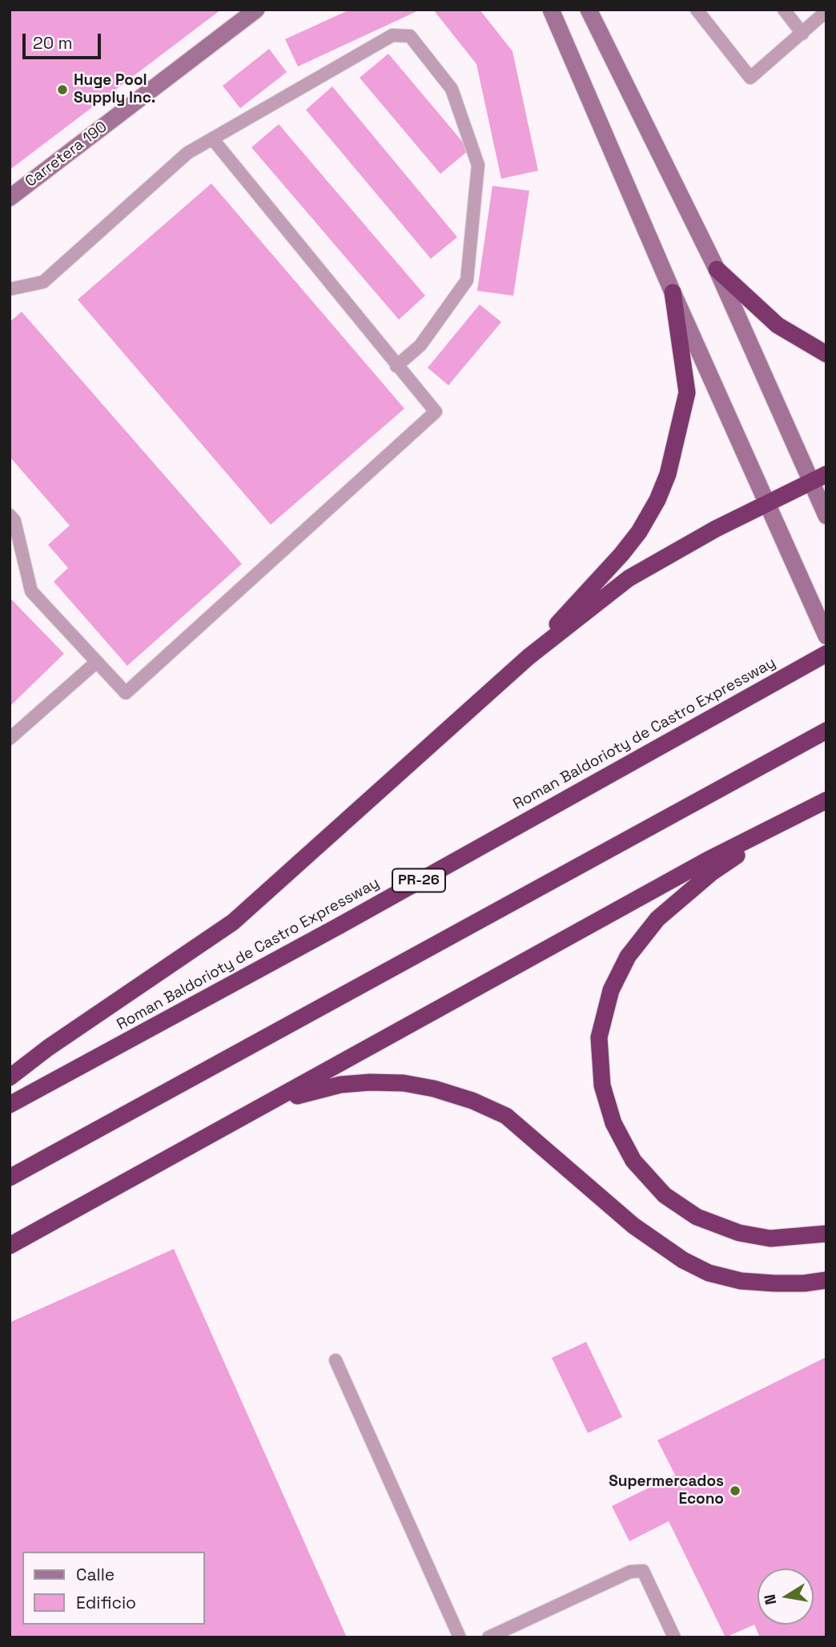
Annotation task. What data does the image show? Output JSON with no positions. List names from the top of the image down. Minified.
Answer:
{"streets":{"highway":["Roman Baldorioty de Castro Expressway","PR-26"],"street":["Carretera 190"]},"places":["Huge Pool Supply Inc.","Supermercados Econo"],"legend":["Calle","Edificio"],"scale_bar":"20 m","north":"left"}
